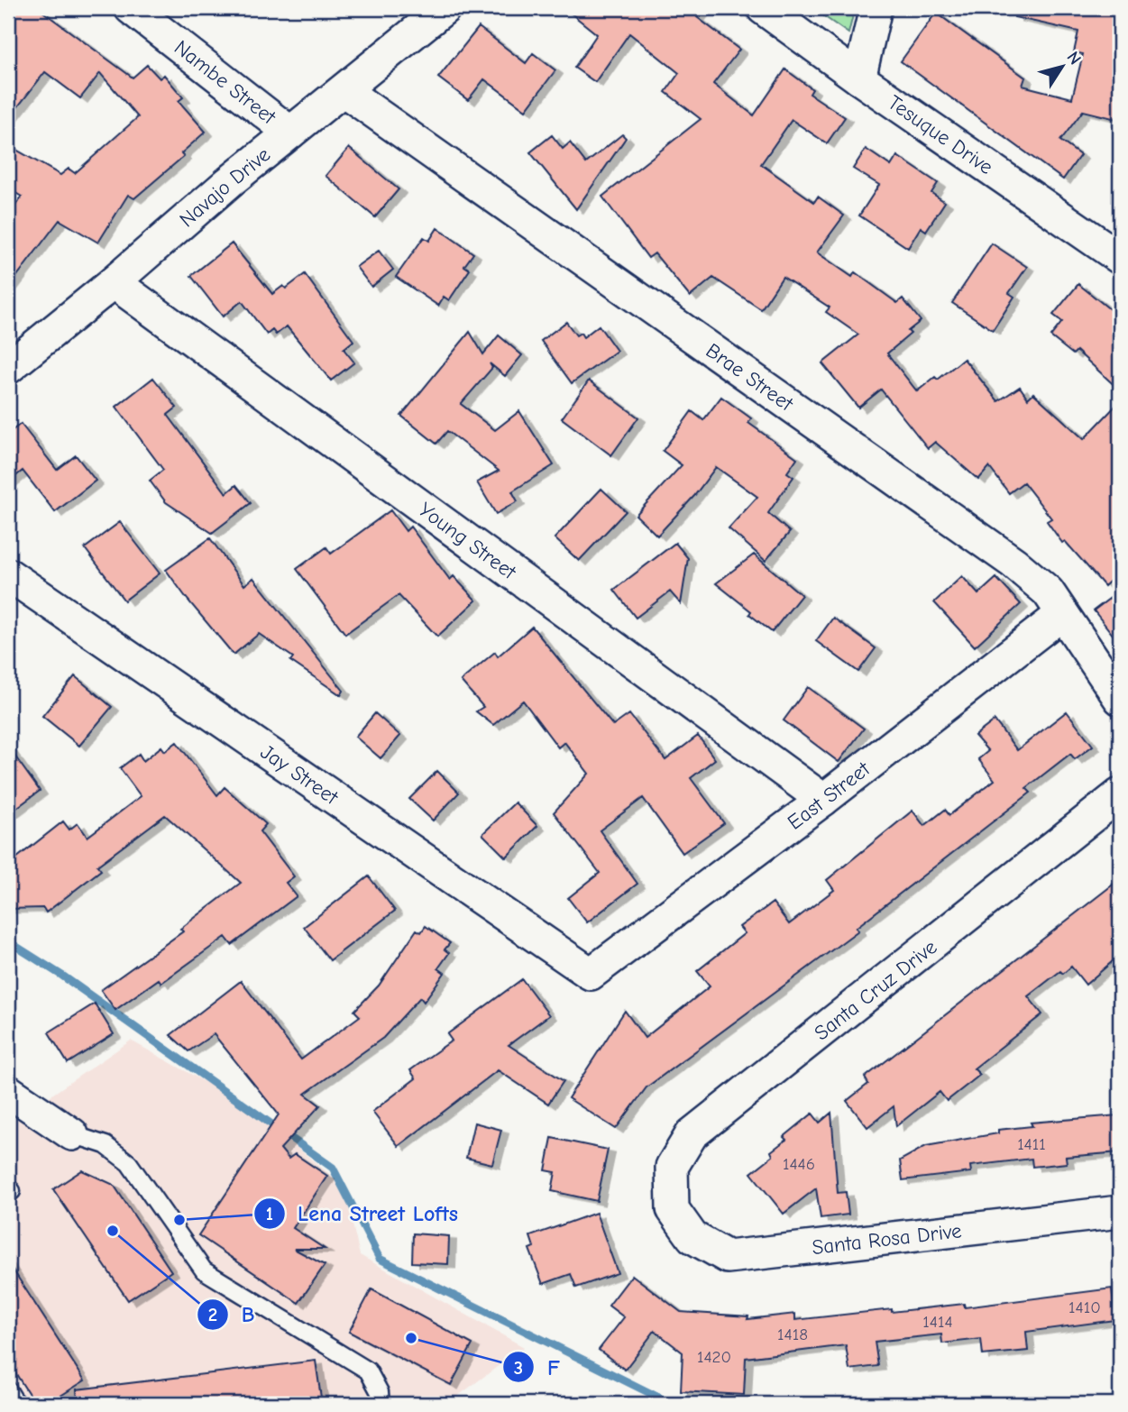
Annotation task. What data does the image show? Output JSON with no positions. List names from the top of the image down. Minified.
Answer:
{"streets":{"street":["Nambe Street","Tesuque Drive","Navajo Drive","Brae Street","Young Street","Jay Street","East Street","Santa Cruz Drive","Santa Rosa Drive"]},"crossings":[["Nambe Street","Navajo Drive"],["Navajo Drive","Brae Street"],["Navajo Drive","Young Street"],["Brae Street","East Street"],["Young Street","East Street"],["Jay Street","East Street"],["Santa Cruz Drive","Santa Rosa Drive"]],"places":["Lena Street Lofts","B","F"],"house_numbers":["1411","1446","1410","1414","1418","1420"],"north":"top right"}
